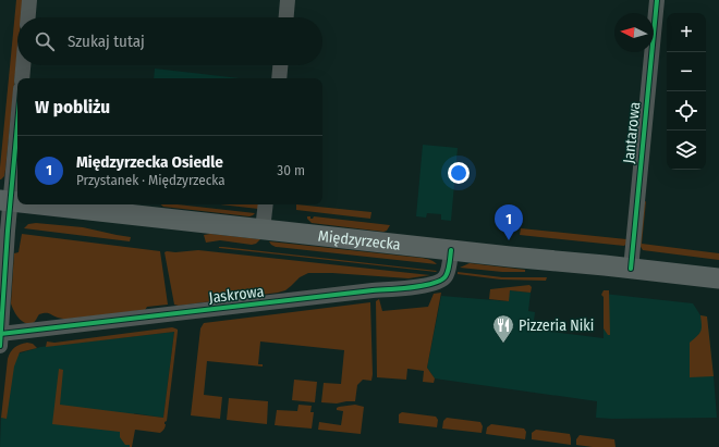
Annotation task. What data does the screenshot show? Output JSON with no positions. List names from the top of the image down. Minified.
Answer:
{"streets":{"main road":["Międzyrzecka"],"street":["Jantarowa","Jaskrowa"]},"crossings":[["Jantarowa","Międzyrzecka"],["Międzyrzecka","Jaskrowa"]],"places":{"restaurant":["Pizzeria Niki"]},"north":"left","page":{"map_buttons":["+","−"],"search":"Szukaj tutaj","heading":"W pobliżu","list":[{"mark":"1","name":"Międzyrzecka Osiedle","note":"Przystanek · Międzyrzecka","value":"30 m"}],"pins":"1"}}
